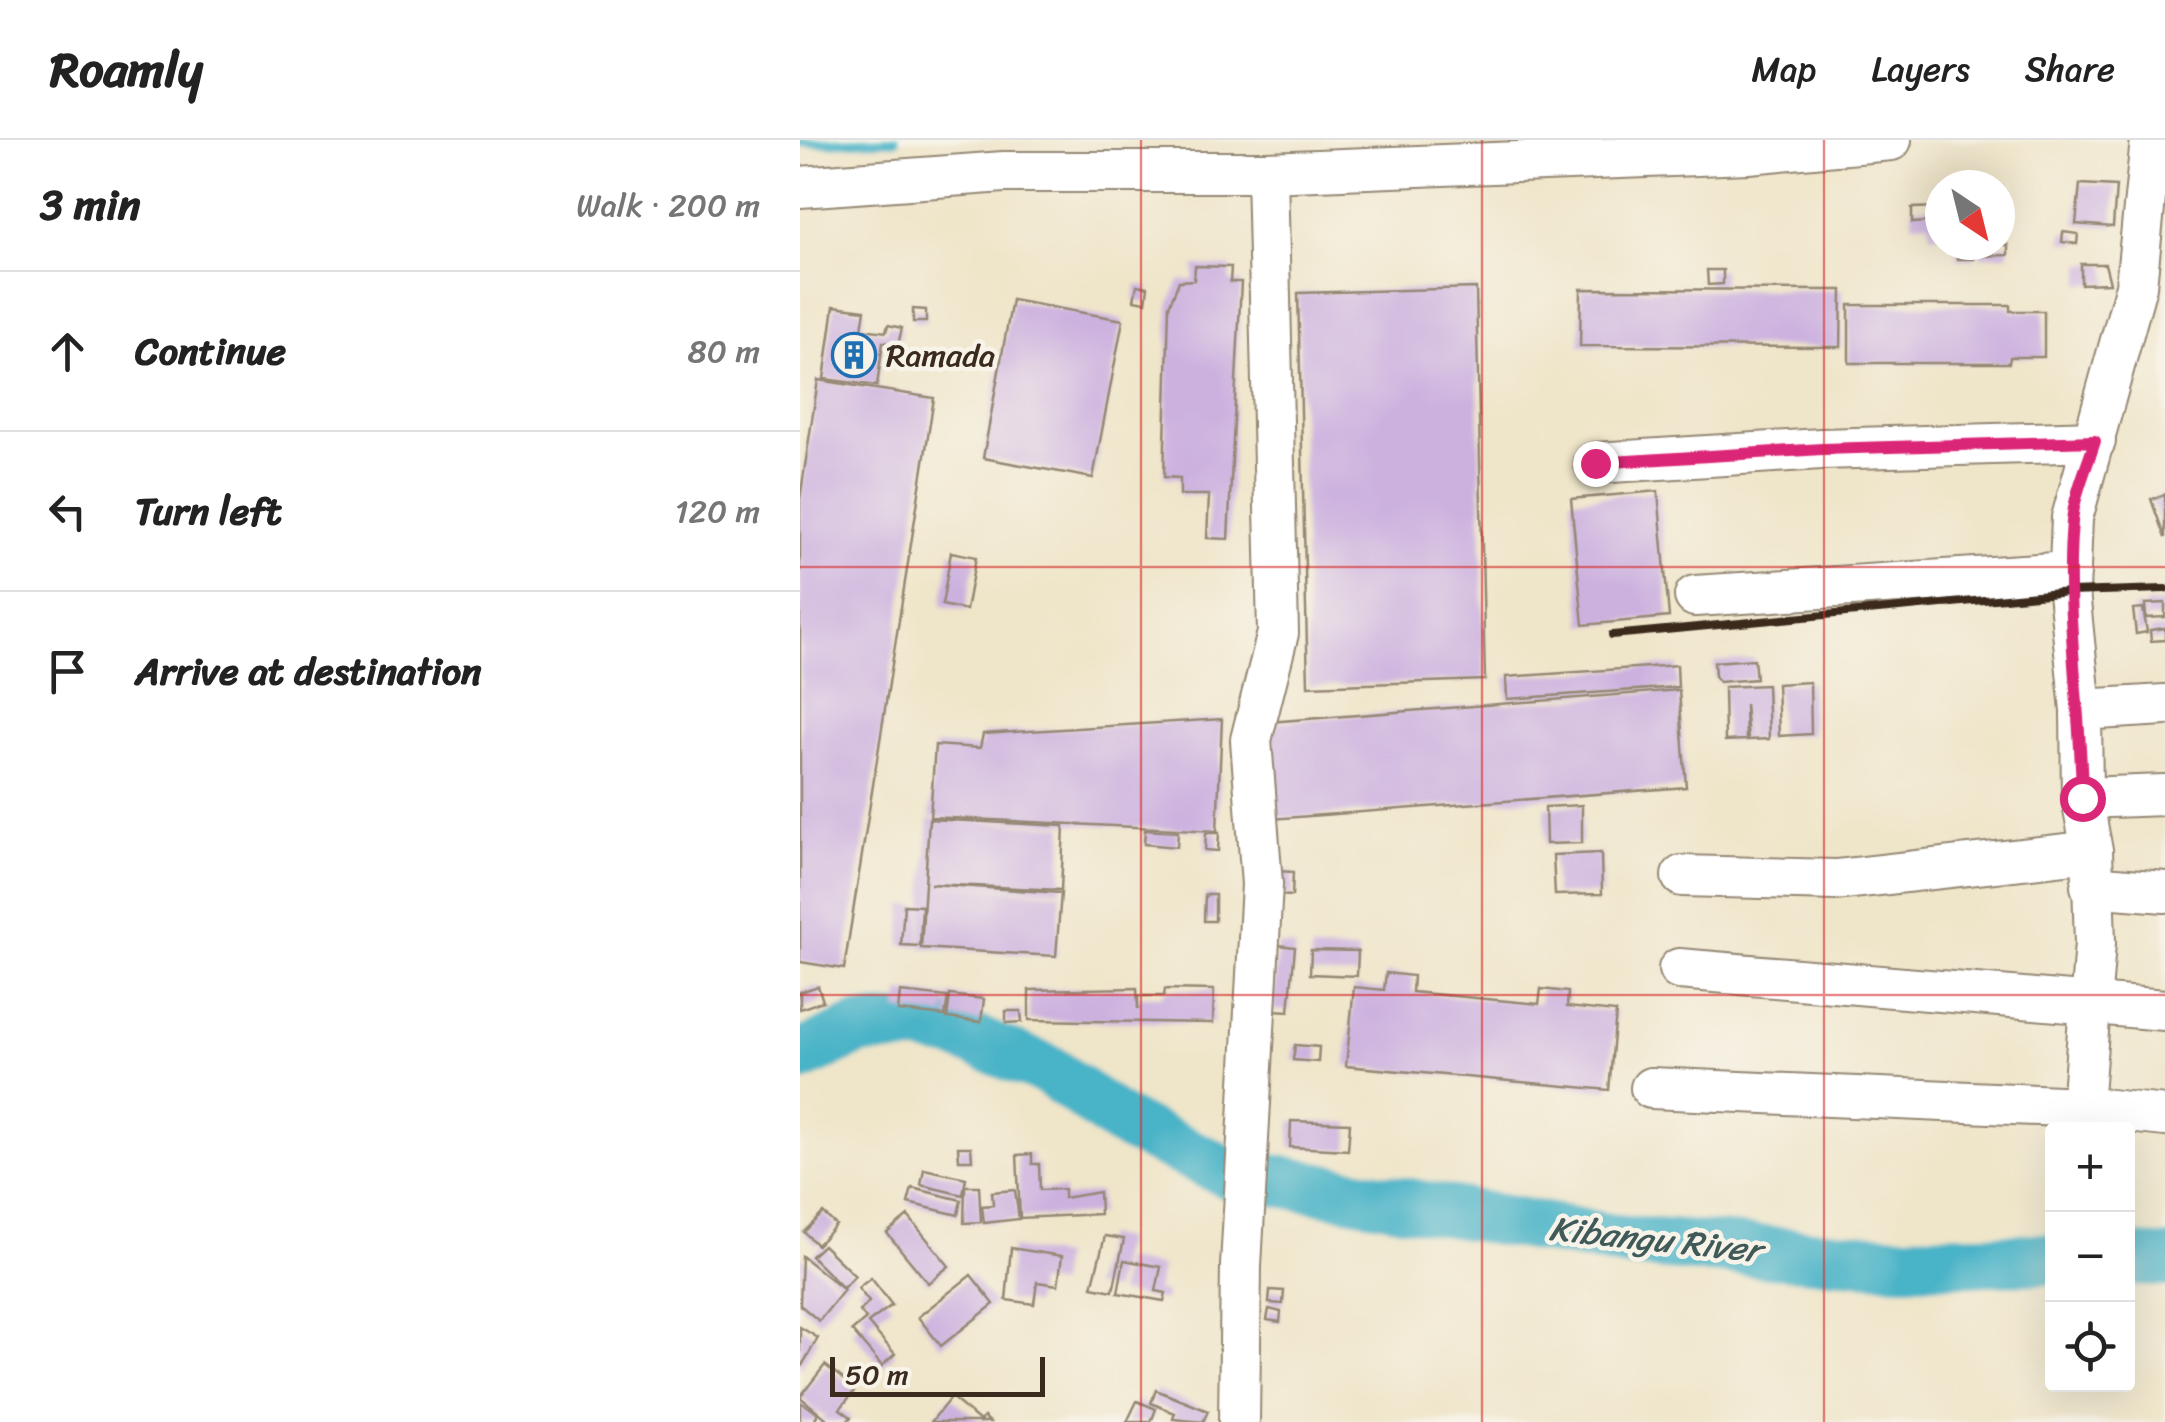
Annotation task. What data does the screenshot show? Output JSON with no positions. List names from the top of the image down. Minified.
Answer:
{"water":["Kibangu River"],"places":{"building":["Ramada"]},"scale_bar":"50 m","north":"bottom right","page":{"header":"Roamly","nav":["Map","Layers","Share"],"heading":["3 min","Walk · 200 m"],"list":[["Continue","80 m"],["Turn left","120 m"],"Arrive at destination"],"map_buttons":["+","−"],"scale":"50 m"}}
